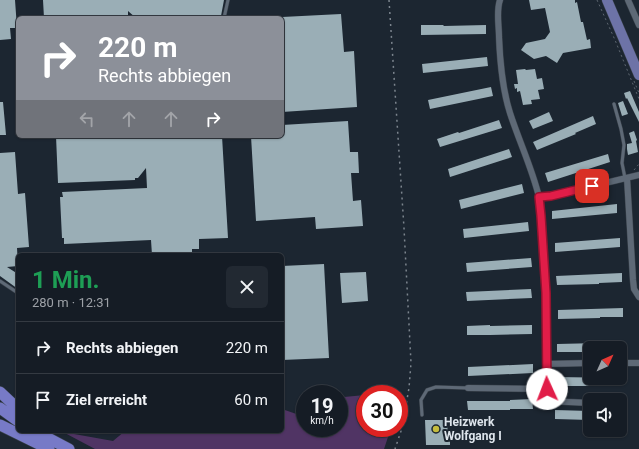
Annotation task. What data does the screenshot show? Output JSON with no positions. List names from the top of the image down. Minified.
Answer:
{"places":["Heizwerk Wolfgang I"],"north":"top right","page":{"turn":["220 m","Rechts abbiegen"],"heading":["1 Min.","280 m · 12:31"],"list":[{"name":"Rechts abbiegen","value":"220 m"},{"name":"Ziel erreicht","value":"60 m"}],"speed":"19 km/h","limit":"30"}}
